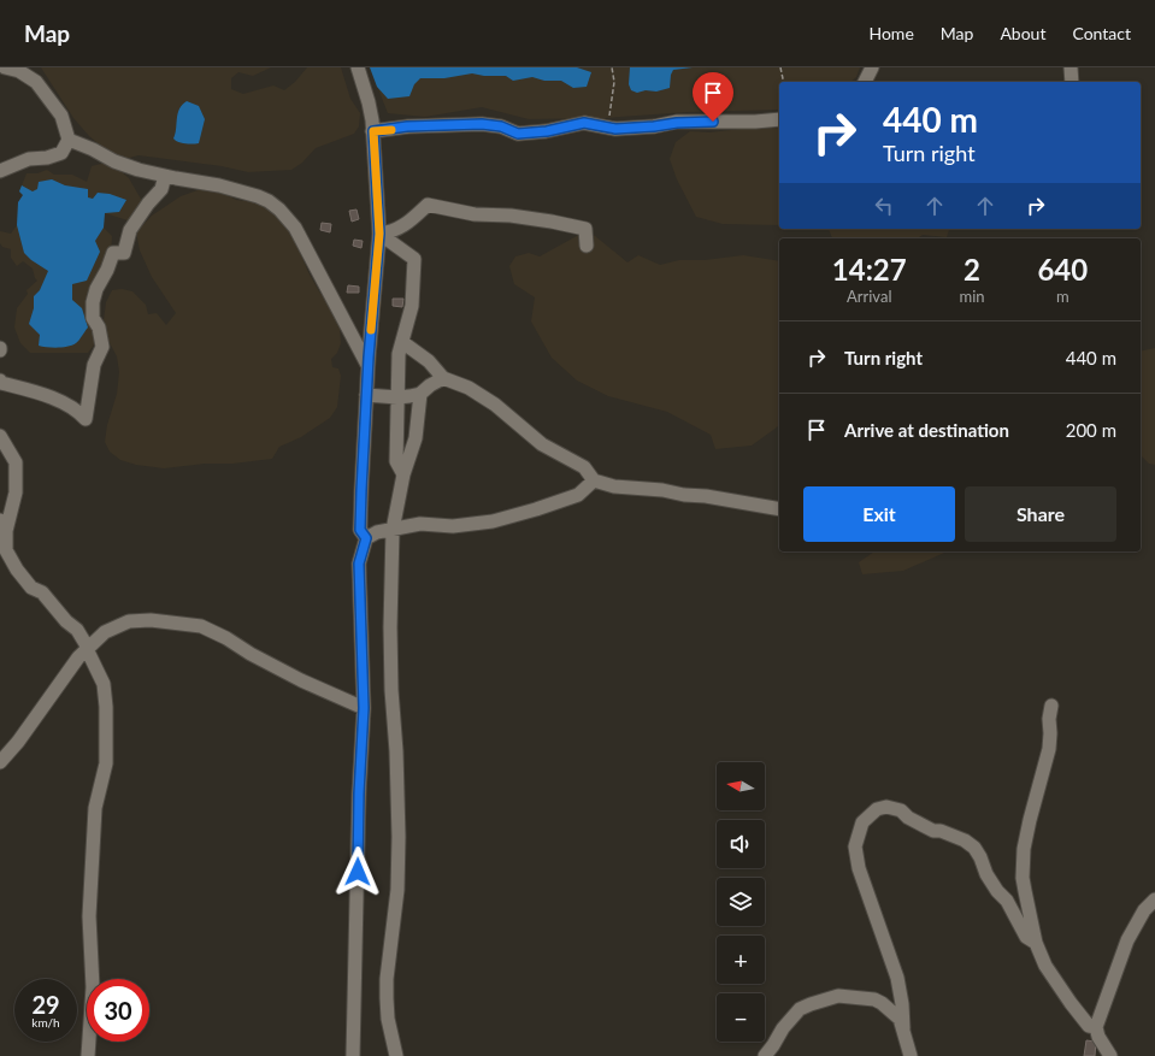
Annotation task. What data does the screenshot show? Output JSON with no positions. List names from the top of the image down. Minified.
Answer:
{"north":"left","page":{"header":"Map","nav":["Home","Map","About","Contact"],"turn":["440 m","Turn right"],"eta":["14:27","Arrival","2","min","640","m"],"list":[{"name":"Turn right","value":"440 m"},{"name":"Arrive at destination","value":"200 m"}],"buttons":["Exit","Share"],"map_buttons":["+","−"],"speed":"29 km/h","limit":"30"}}
